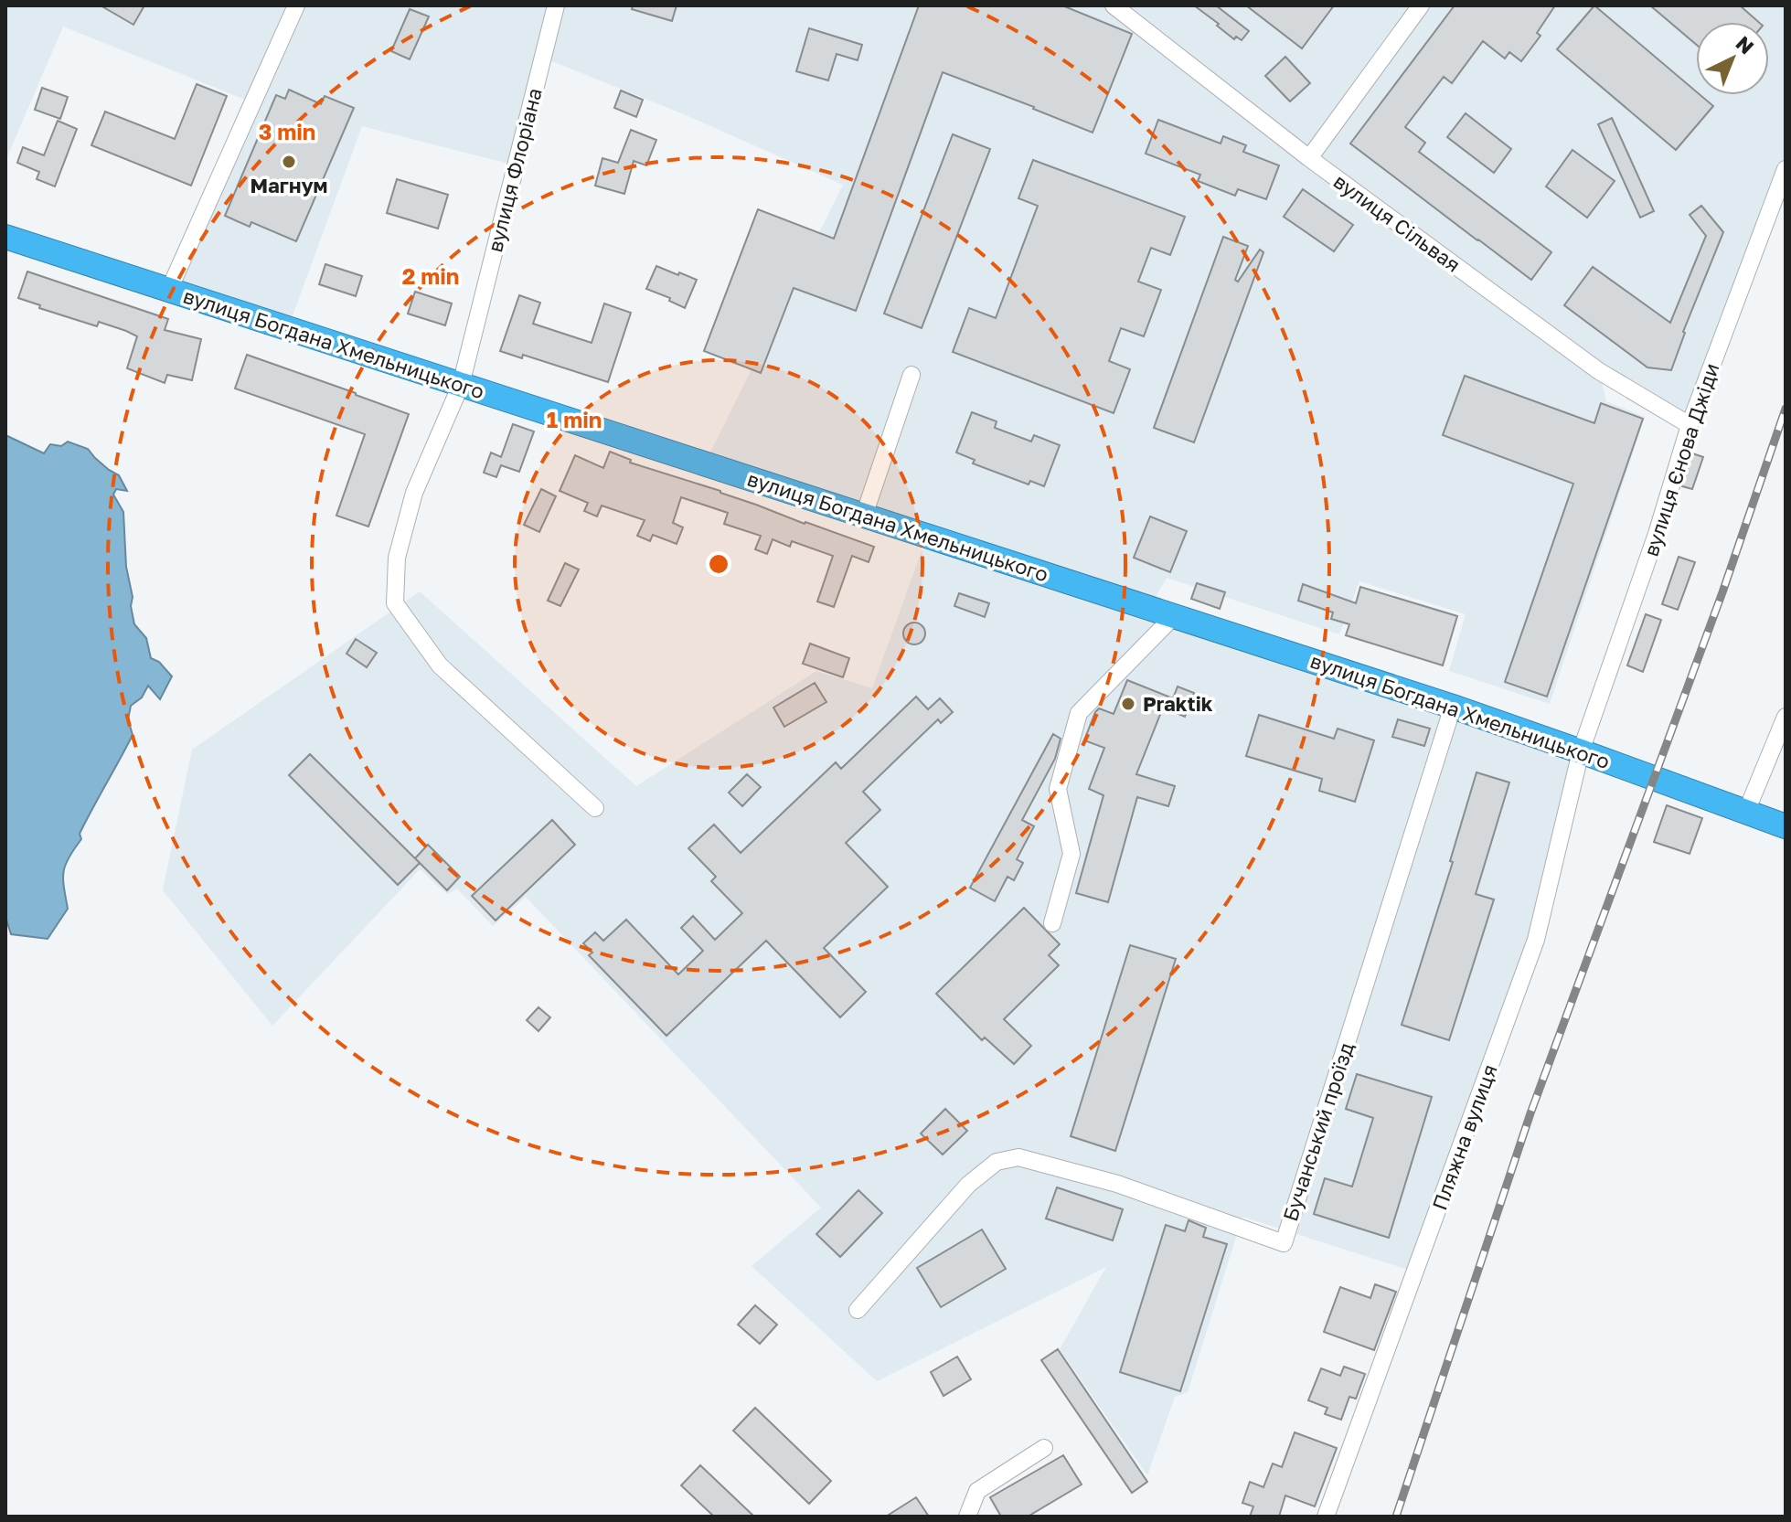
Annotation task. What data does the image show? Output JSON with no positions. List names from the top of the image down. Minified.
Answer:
{"streets":{"highway":["вулиця Богдана Хмельницького"],"street":["вулиця Флоріана","вулиця Сільвая","вулиця Єнова Джіди","Бучанський проїзд","Пляжна вулиця"]},"crossings":[["вулиця Флоріана","вулиця Богдана Хмельницького"],["вулиця Сільвая","вулиця Єнова Джіди"],["вулиця Богдана Хмельницького","вулиця Єнова Джіди"],["вулиця Богдана Хмельницького","Бучанський проїзд"],["вулиця Богдана Хмельницького","Пляжна вулиця"],["вулиця Єнова Джіди","Пляжна вулиця"]],"places":["Магнум","Praktik"],"north":"top right","rings":["3 min","2 min","1 min"]}
